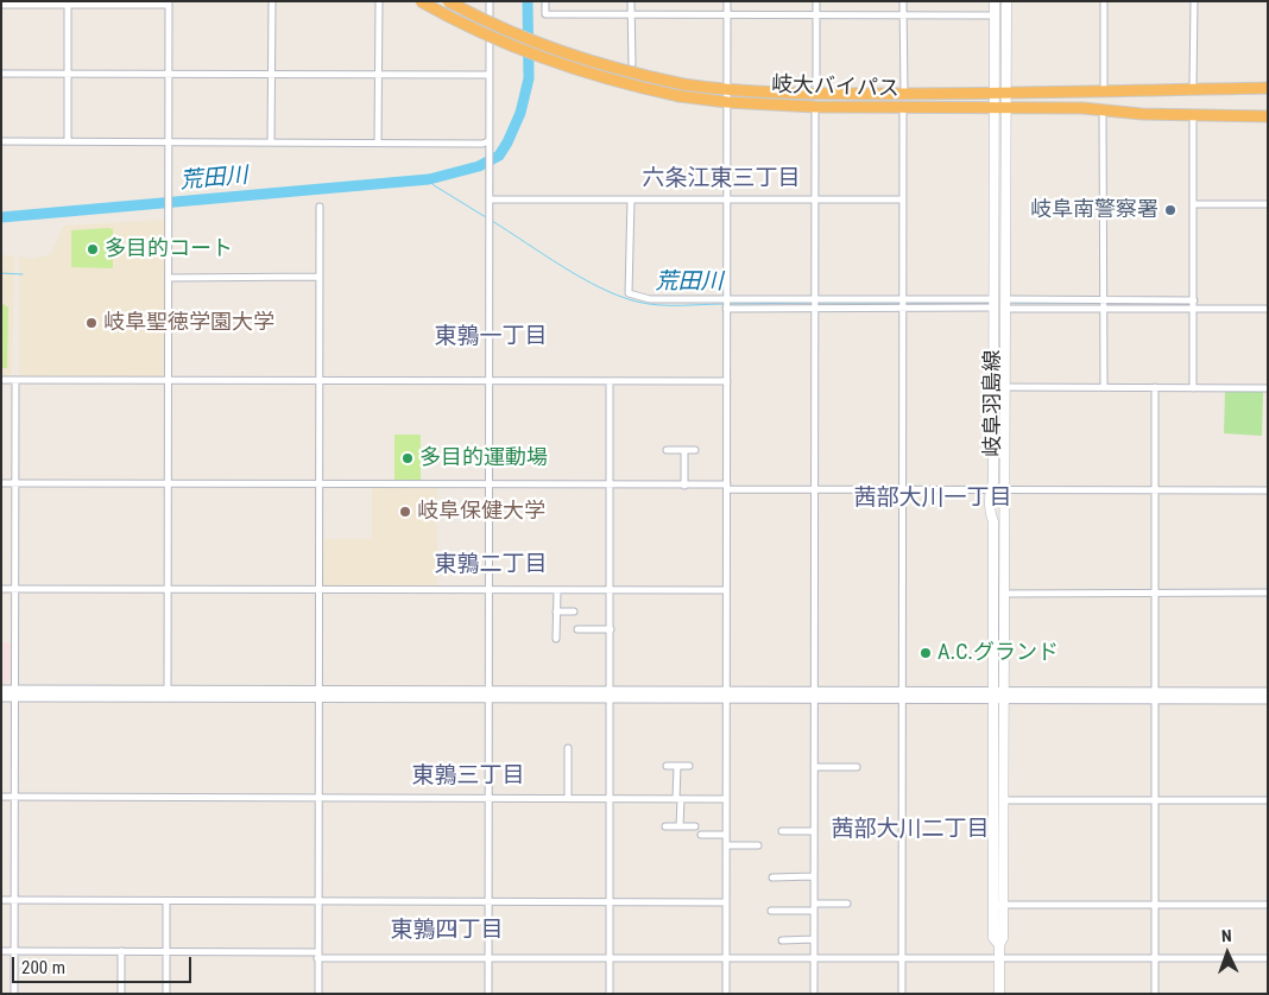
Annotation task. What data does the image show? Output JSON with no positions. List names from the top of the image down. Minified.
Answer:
{"streets":{"highway":["岐大バイパス"],"main road":["岐阜羽島線"]},"crossings":[["岐大バイパス","岐阜羽島線"]],"districts":["六条江東三丁目","東鶉一丁目","茜部大川一丁目","東鶉二丁目","東鶉三丁目","茜部大川二丁目","東鶉四丁目"],"water":["荒田川"],"places":["岐阜南警察署","多目的コート","岐阜聖徳学園大学","多目的運動場","岐阜保健大学","A.C.グランド"],"scale_bar":"200 m","north":"top"}
